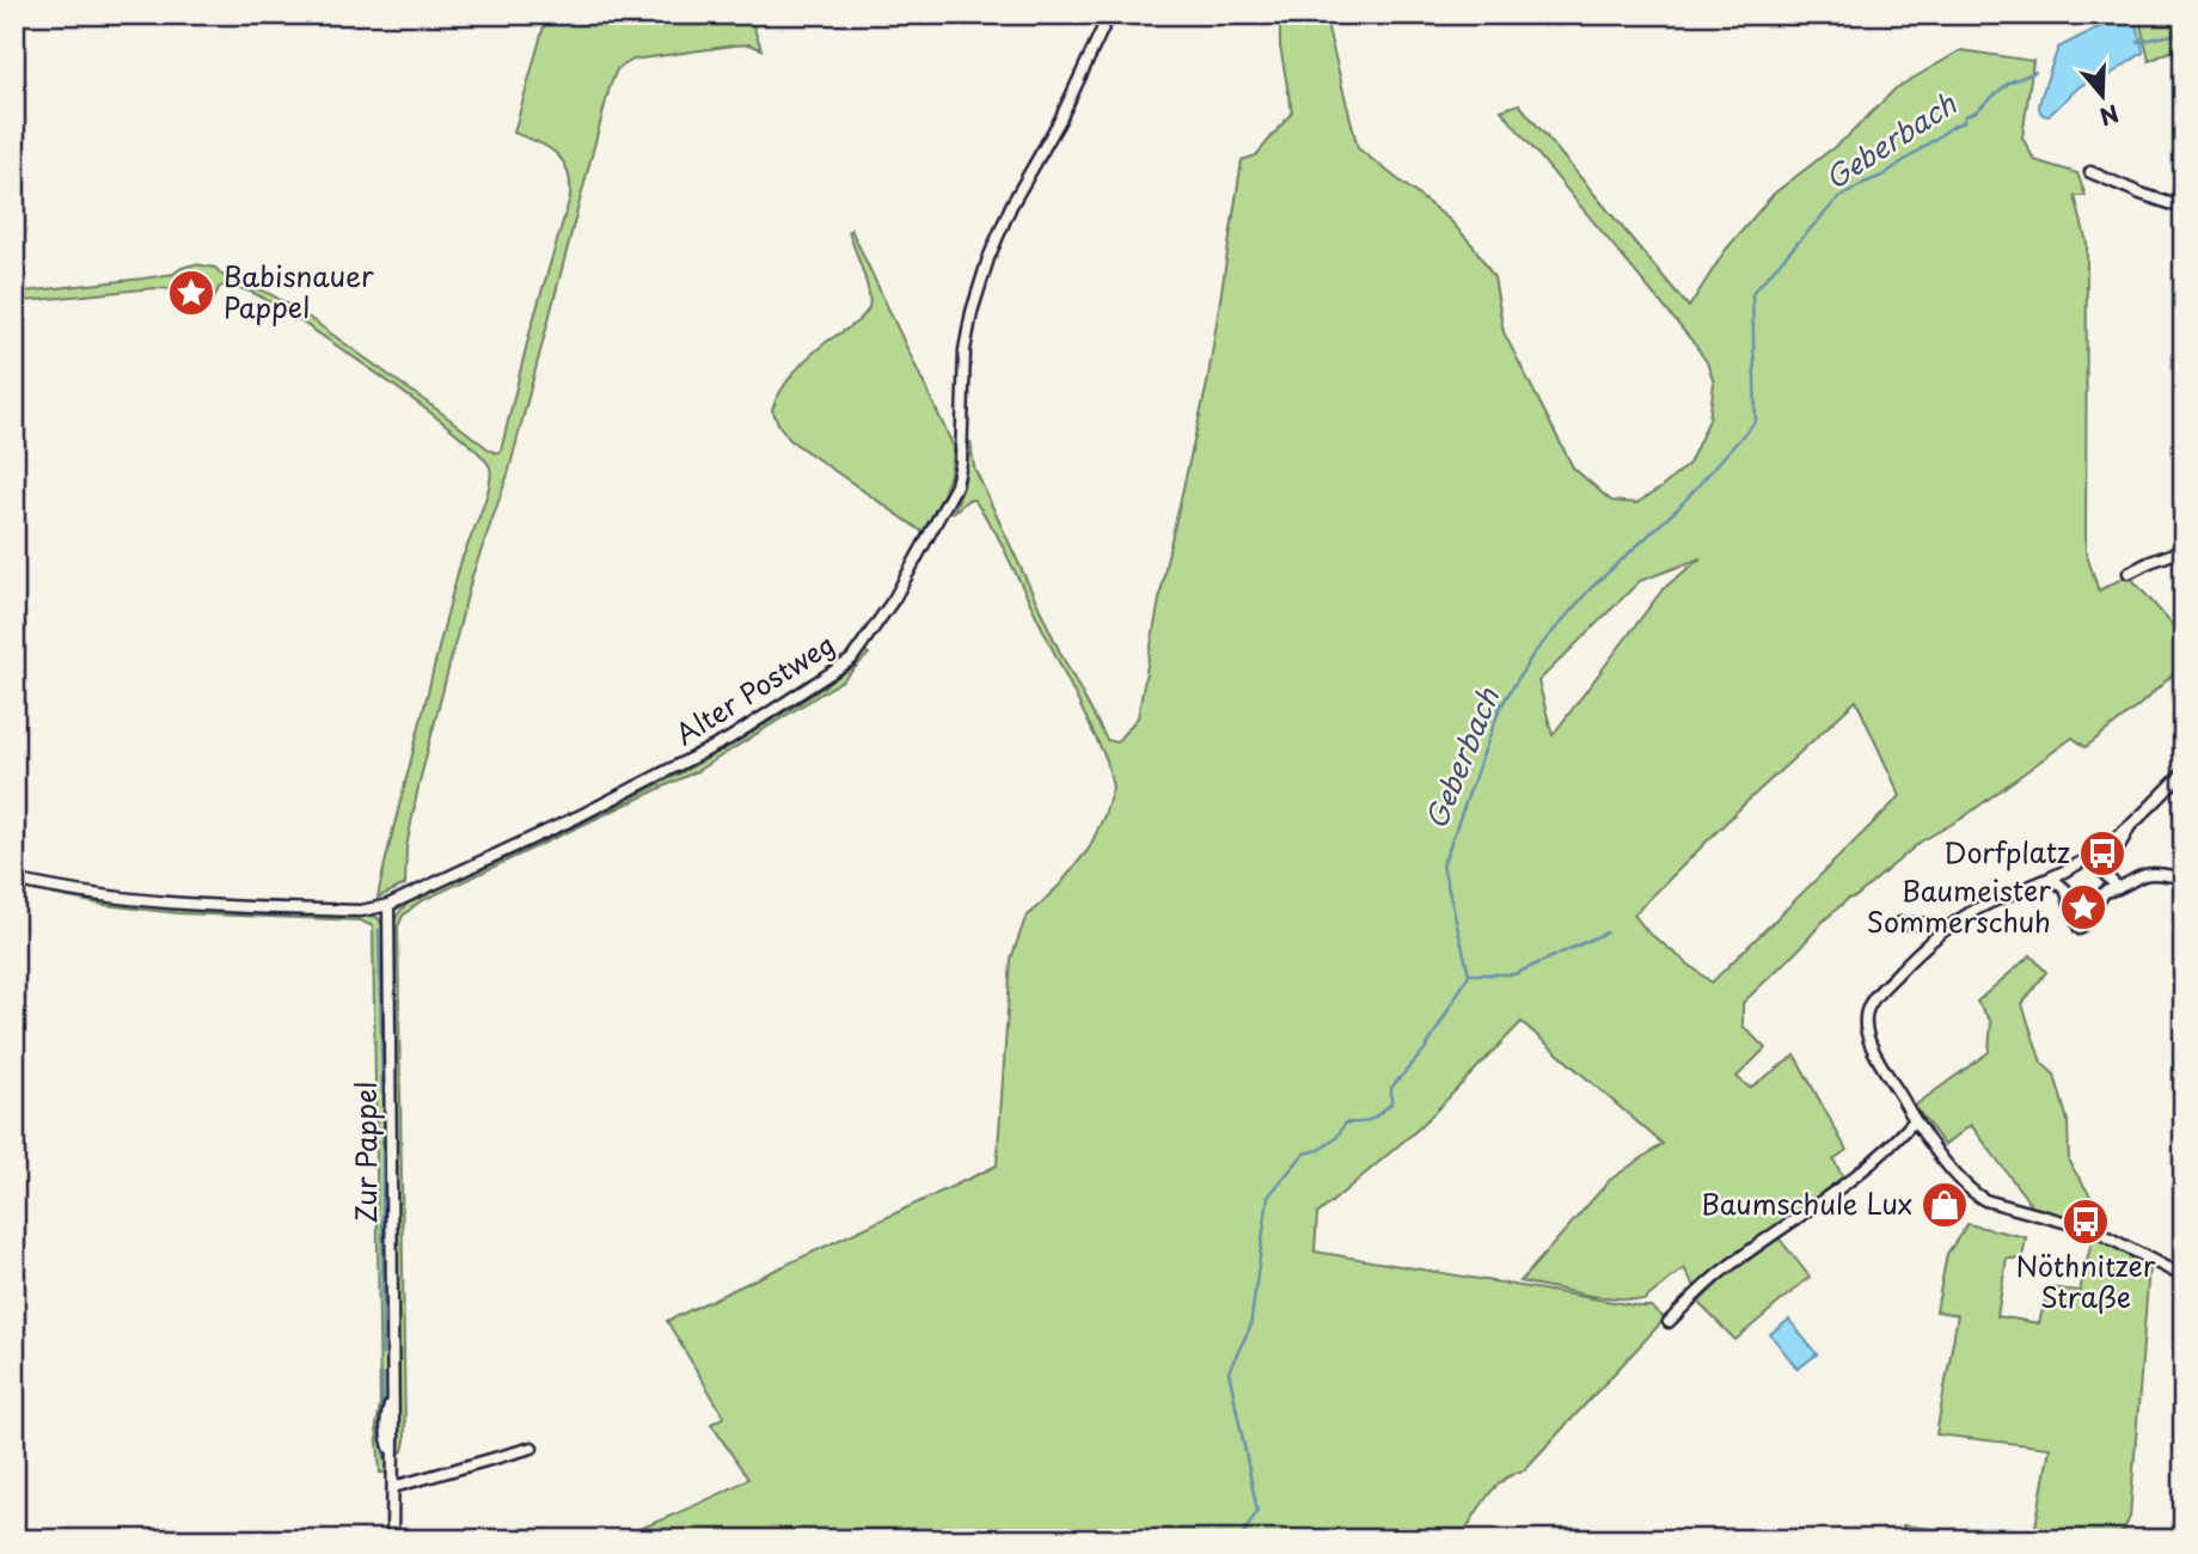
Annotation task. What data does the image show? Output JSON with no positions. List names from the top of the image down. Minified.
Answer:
{"streets":{"street":["Alter Postweg","Zur Pappel"]},"crossings":[["Alter Postweg","Zur Pappel"]],"water":["Geberbach"],"places":{"place":["Babisnauer Pappel","Baumeister Sommerschuh"],"bus stop":["Dorfplatz","Nöthnitzer Straße"],"shop":["Baumschule Lux"]},"north":"bottom"}
